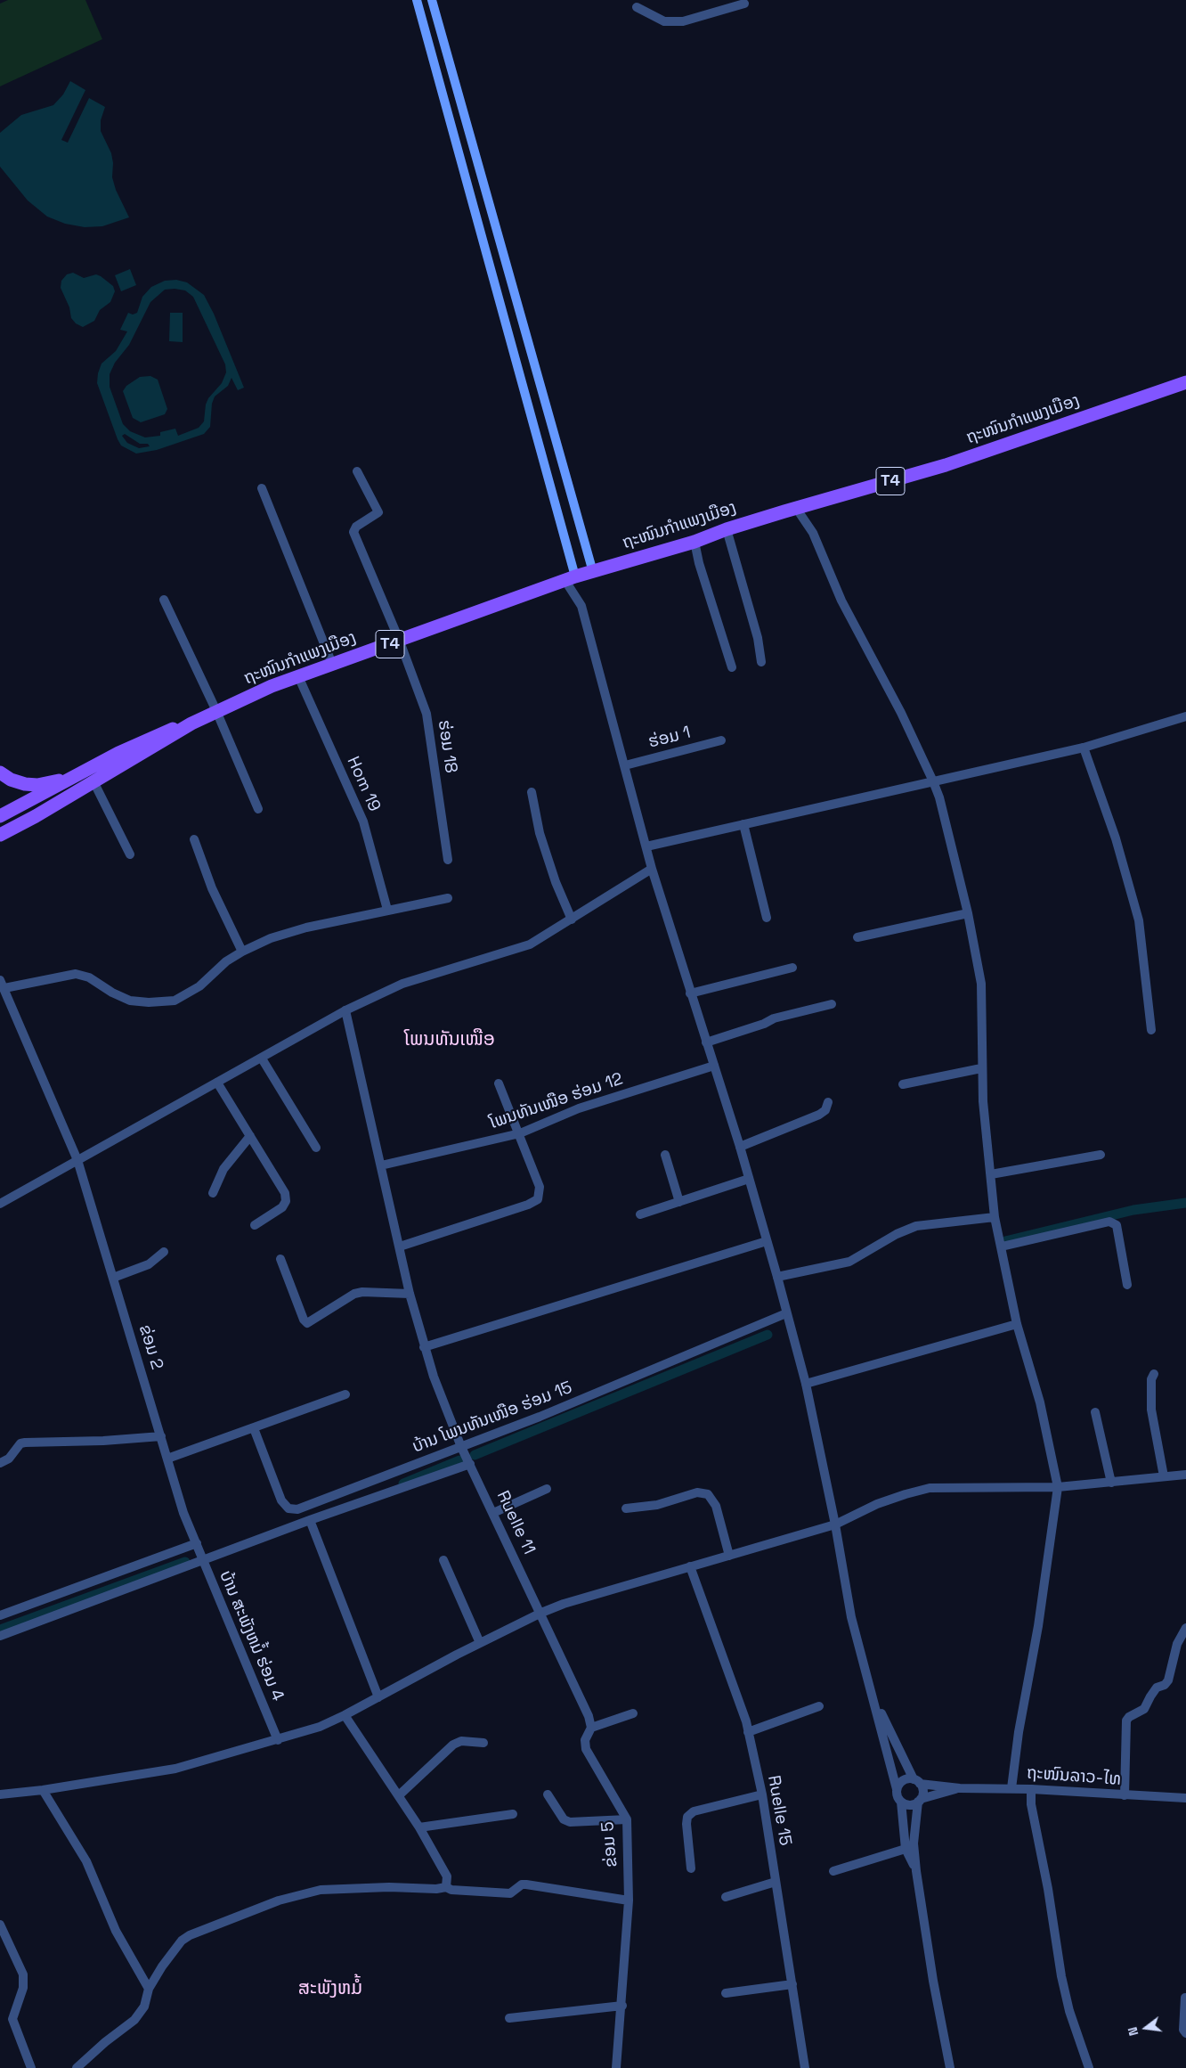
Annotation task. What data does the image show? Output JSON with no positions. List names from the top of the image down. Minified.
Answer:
{"streets":{"main road":["ຖະໜົນກຳແພງເມືອງ","T4"],"street":["ຮ່ອມ 1","ຮ່ອມ 18","Hom 19","ໂພນທັນເໜືອ ຮ່ອມ 12","ຂ່ອມ 2","ບ້ານ ໂພນທັນເໜືອ ຮ່ອມ 15","Ruelle 11","ບ້ານ ສະພັງຫມໍ້ ຮ່ອມ 4","ຖະໜົນລາວ-ໄທ","Ruelle 15","ຂ່ອມ 5"]},"crossings":[["ຖະໜົນກຳແພງເມືອງ","ຮ່ອມ 18"],["ຖະໜົນກຳແພງເມືອງ","Hom 19"],["ໂພນທັນເໜືອ ຮ່ອມ 12","Ruelle 11"],["ຂ່ອມ 2","ບ້ານ ສະພັງຫມໍ້ ຮ່ອມ 4"],["ບ້ານ ໂພນທັນເໜືອ ຮ່ອມ 15","Ruelle 11"]],"districts":["ໂພນທັນເໜືອ","ສະພັງຫມໍ້"],"north":"left"}
